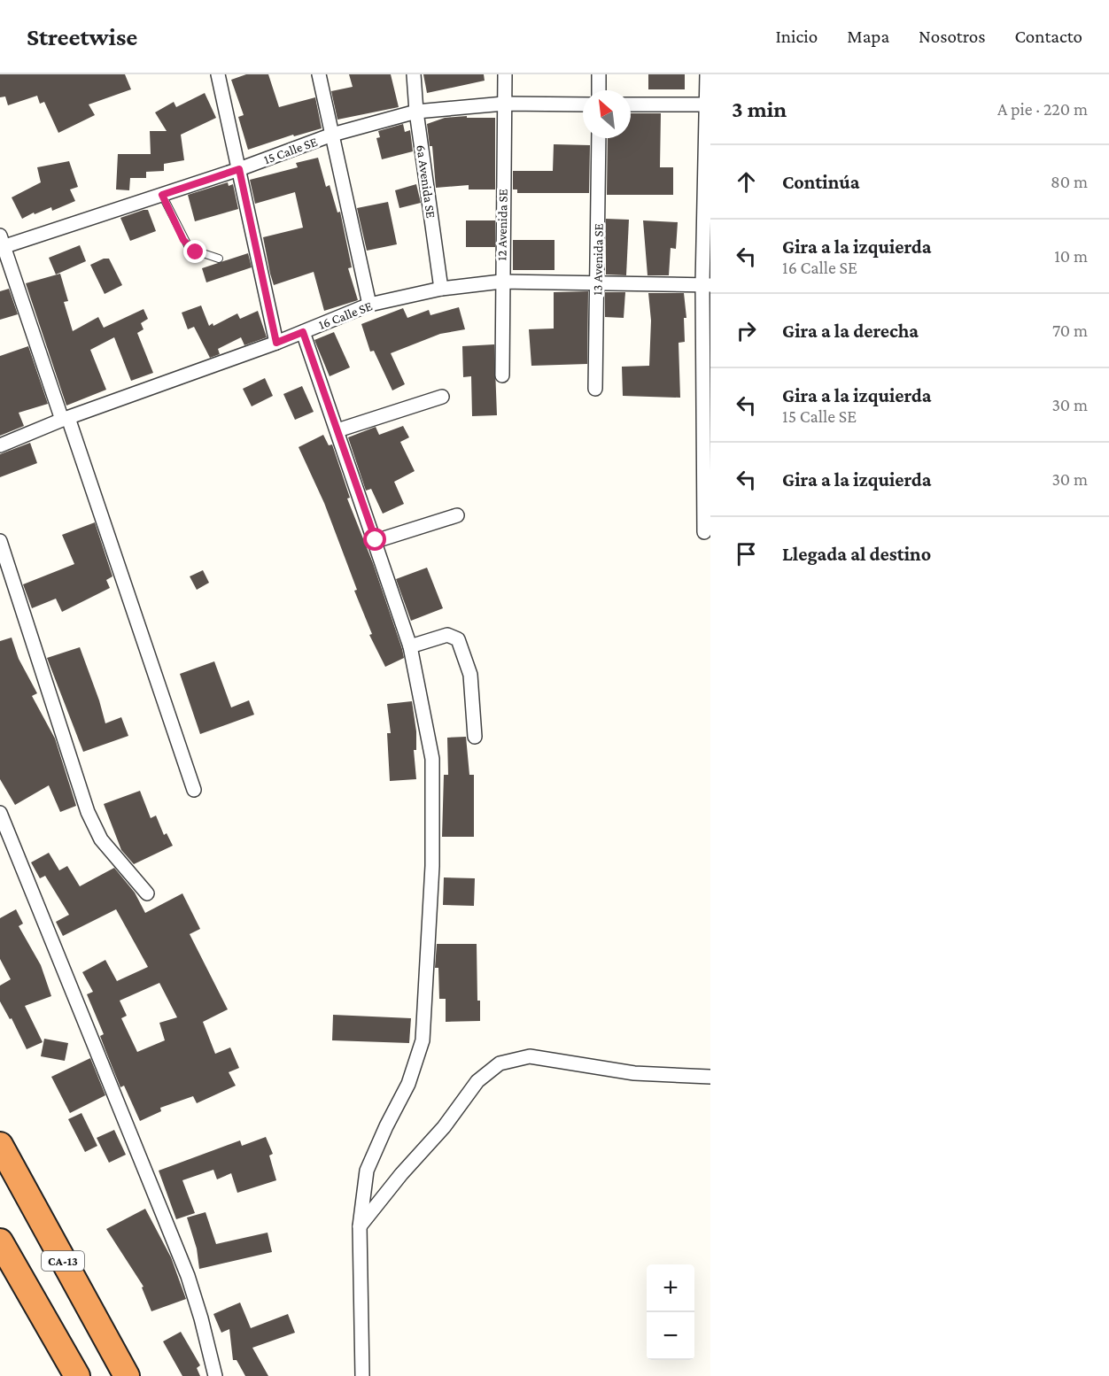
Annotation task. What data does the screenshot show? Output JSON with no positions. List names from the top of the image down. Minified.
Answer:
{"streets":{"highway":["CA-13"],"street":["15 Calle SE","6a Avenida SE","12 Avenida SE","13 Avenida SE","16 Calle SE"]},"crossings":[["15 Calle SE","6a Avenida SE"],["15 Calle SE","12 Avenida SE"],["6a Avenida SE","16 Calle SE"],["12 Avenida SE","16 Calle SE"],["13 Avenida SE","16 Calle SE"]],"north":"top left","page":{"header":"Streetwise","nav":["Inicio","Mapa","Nosotros","Contacto"],"heading":["3 min","A pie · 220 m"],"list":[["Continúa","80 m"],["Gira a la izquierda","16 Calle SE","10 m"],["Gira a la derecha","70 m"],["Gira a la izquierda","15 Calle SE","30 m"],["Gira a la izquierda","30 m"],"Llegada al destino"],"map_buttons":["+","−"]}}
